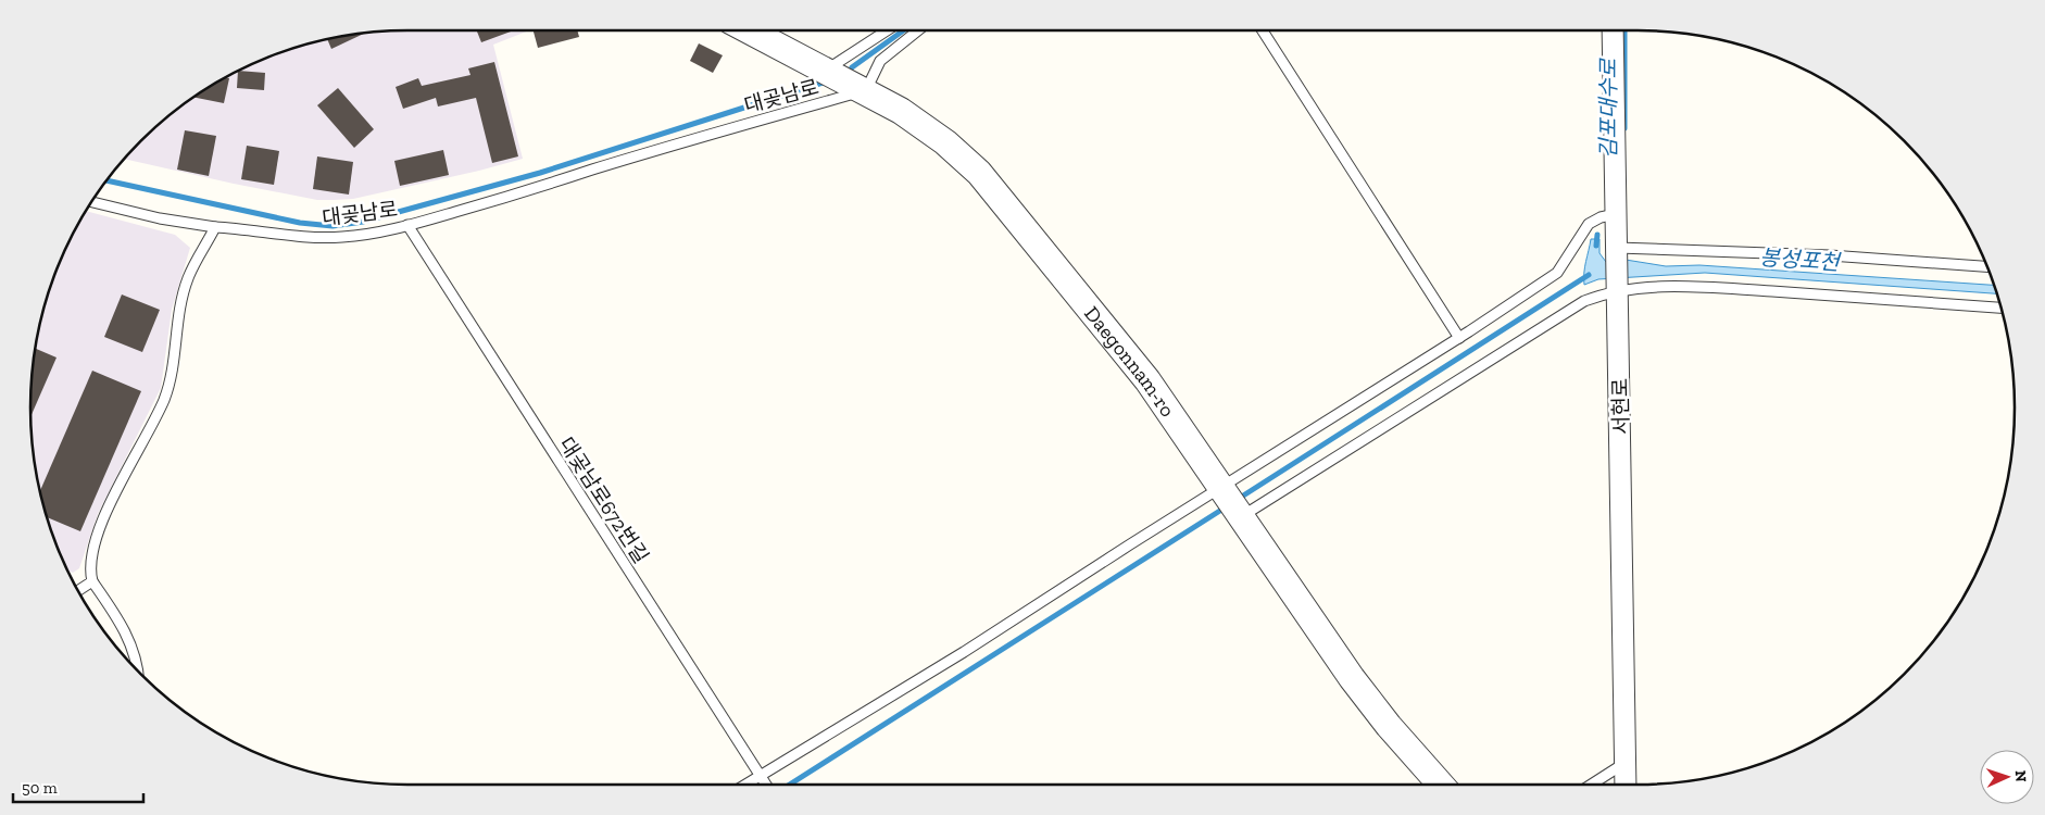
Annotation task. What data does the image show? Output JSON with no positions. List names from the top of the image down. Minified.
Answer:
{"streets":{"street":["Daegonnam-ro","서현로"],"lane":["대곶남로","대곶남로672번길"]},"crossings":[["대곶남로","Daegonnam-ro"],["대곶남로","대곶남로672번길"]],"water":["김포대수로","봉성포천"],"scale_bar":"50 m","north":"right"}
